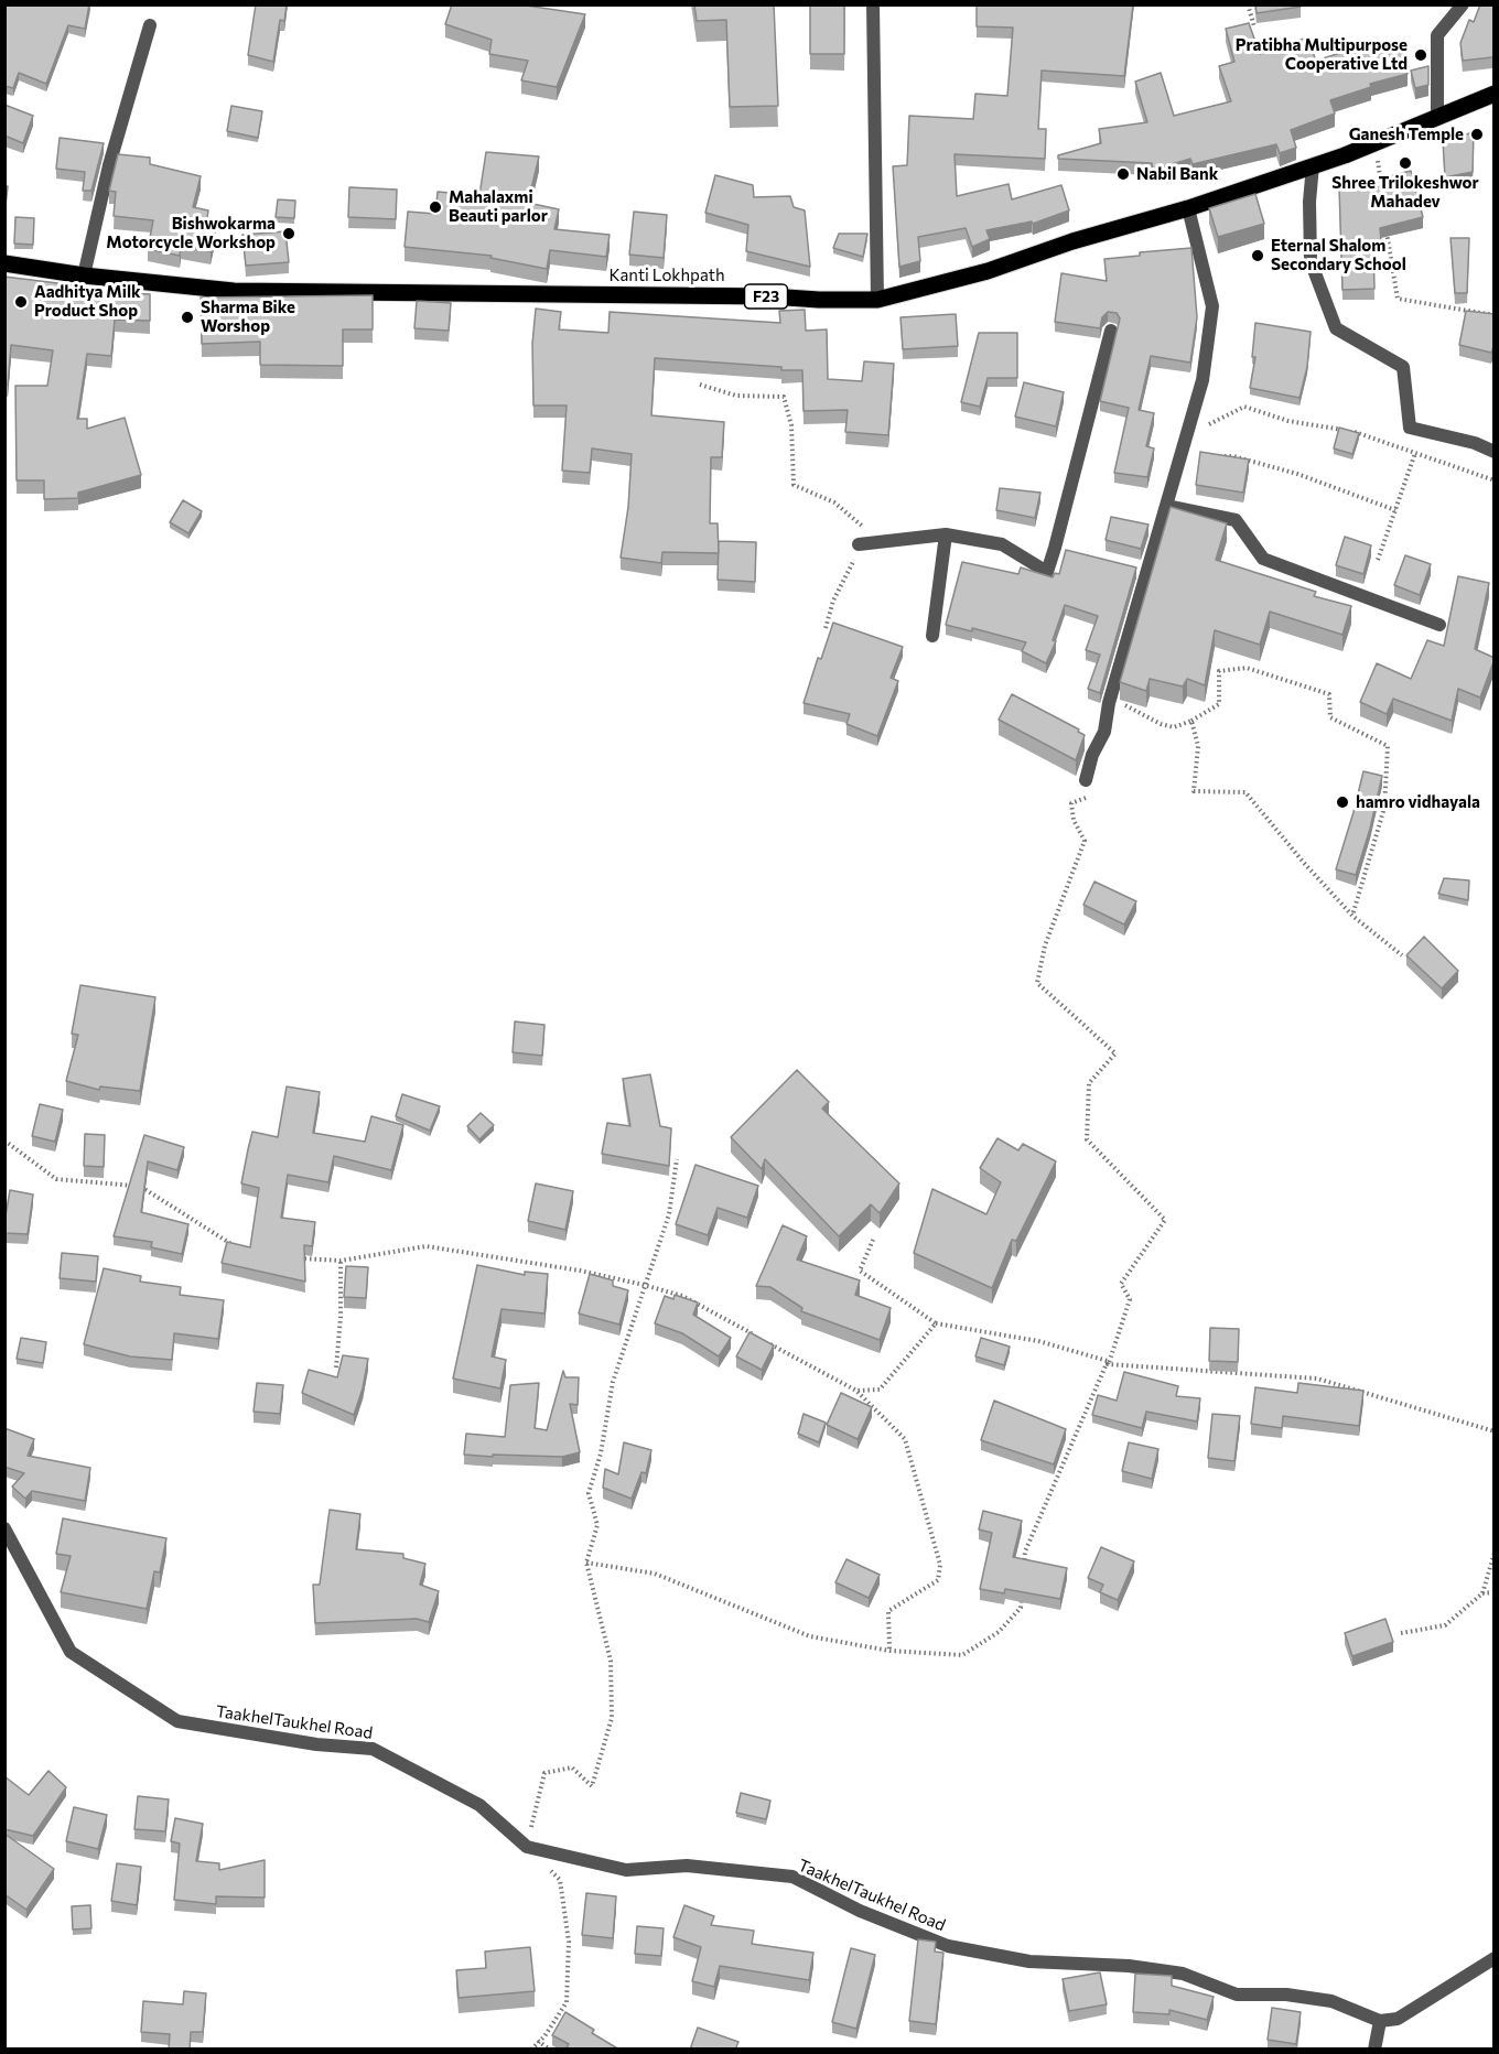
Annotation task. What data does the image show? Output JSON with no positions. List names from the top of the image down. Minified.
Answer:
{"streets":{"main road":["Kanti Lokhpath","F23"],"street":["TaakhelTaukhel Road"]},"places":["Pratibha Multipurpose Cooperative Ltd","Ganesh Temple","Shree Trilokeshwor Mahadev","Nabil Bank","Mahalaxmi Beauti parlor","Bishwokarma Motorcycle Workshop","Eternal Shalom Secondary School","Aadhitya Milk Product Shop","Sharma Bike Worshop","hamro vidhayala"]}
